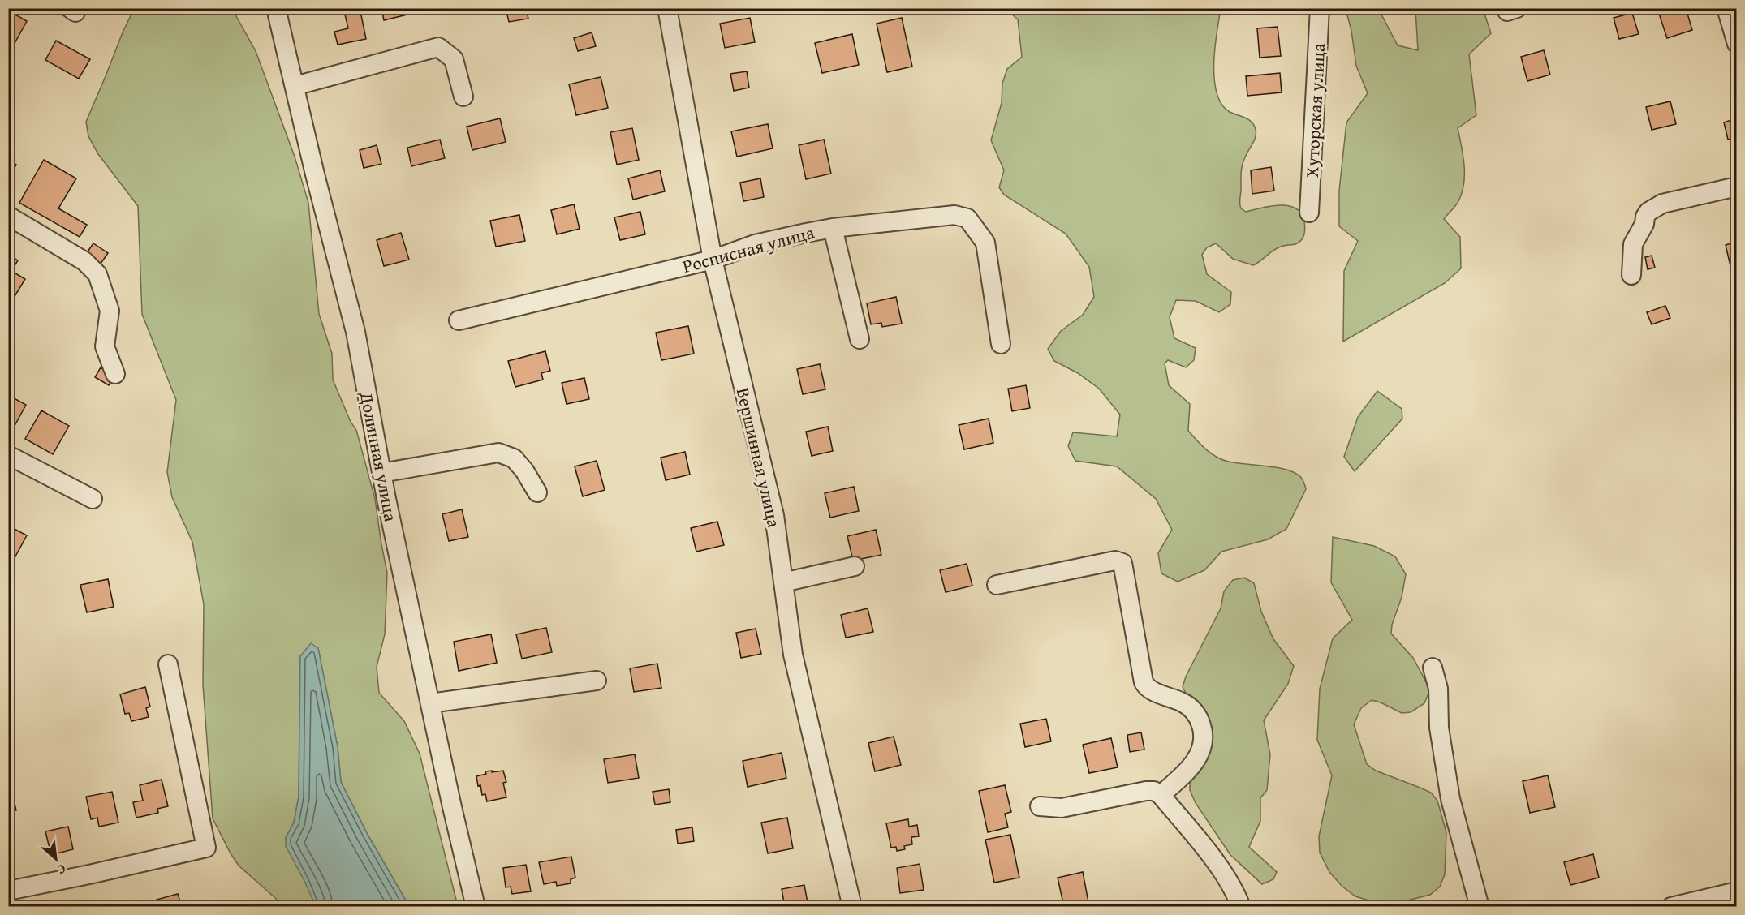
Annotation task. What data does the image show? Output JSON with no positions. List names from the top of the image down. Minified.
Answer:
{"streets":{"street":["Хуторская улица","Росписная улица","Долинная улица","Вершинная улица"]},"crossings":[["Росписная улица","Вершинная улица"]],"north":"bottom right"}
